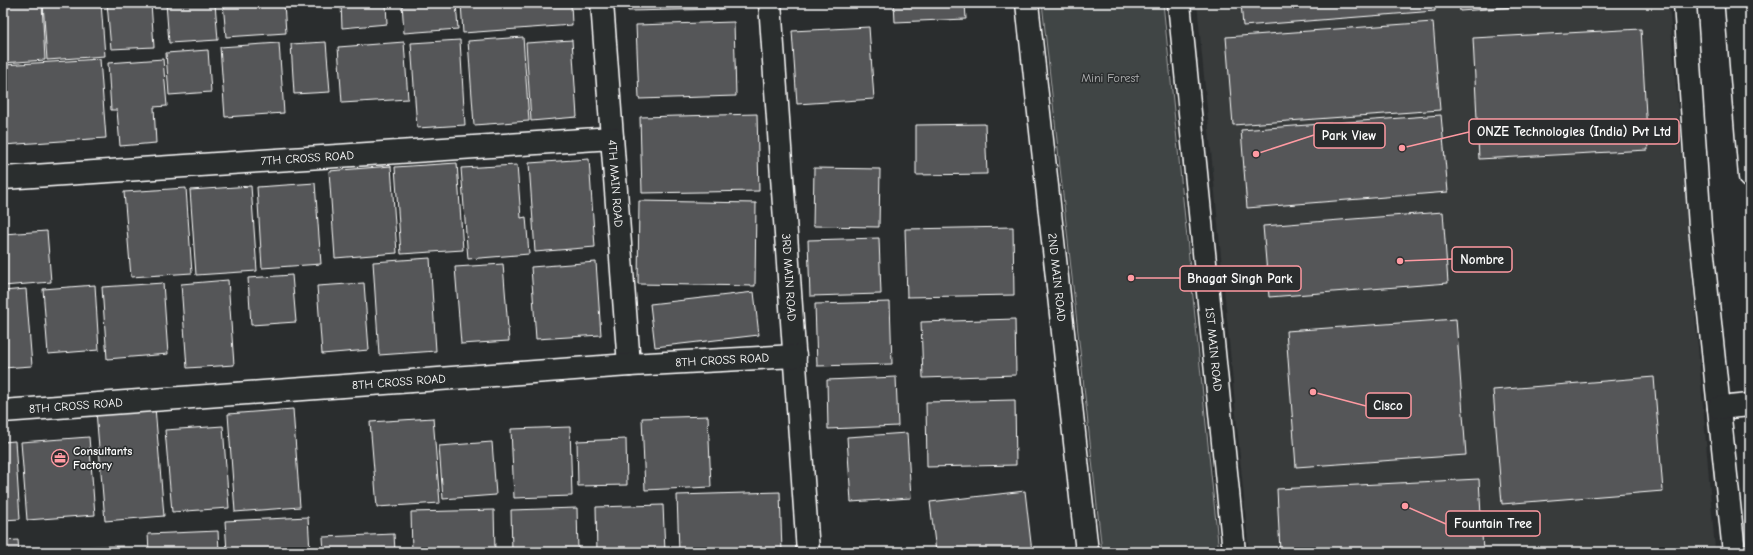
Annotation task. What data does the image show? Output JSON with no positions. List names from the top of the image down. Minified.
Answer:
{"streets":{"main road":["7TH CROSS ROAD","4TH MAIN ROAD","3RD MAIN ROAD","2ND MAIN ROAD","1ST MAIN ROAD","8TH CROSS ROAD"]},"crossings":[["7TH CROSS ROAD","4TH MAIN ROAD"],["4TH MAIN ROAD","8TH CROSS ROAD"],["3RD MAIN ROAD","8TH CROSS ROAD"]],"parks":["Mini Forest"],"places":{"other":["ONZE Technologies (India) Pvt Ltd","Park View","Nombre","Bhagat Singh Park","Cisco","Fountain Tree"],"office":["Consultants Factory"]}}
